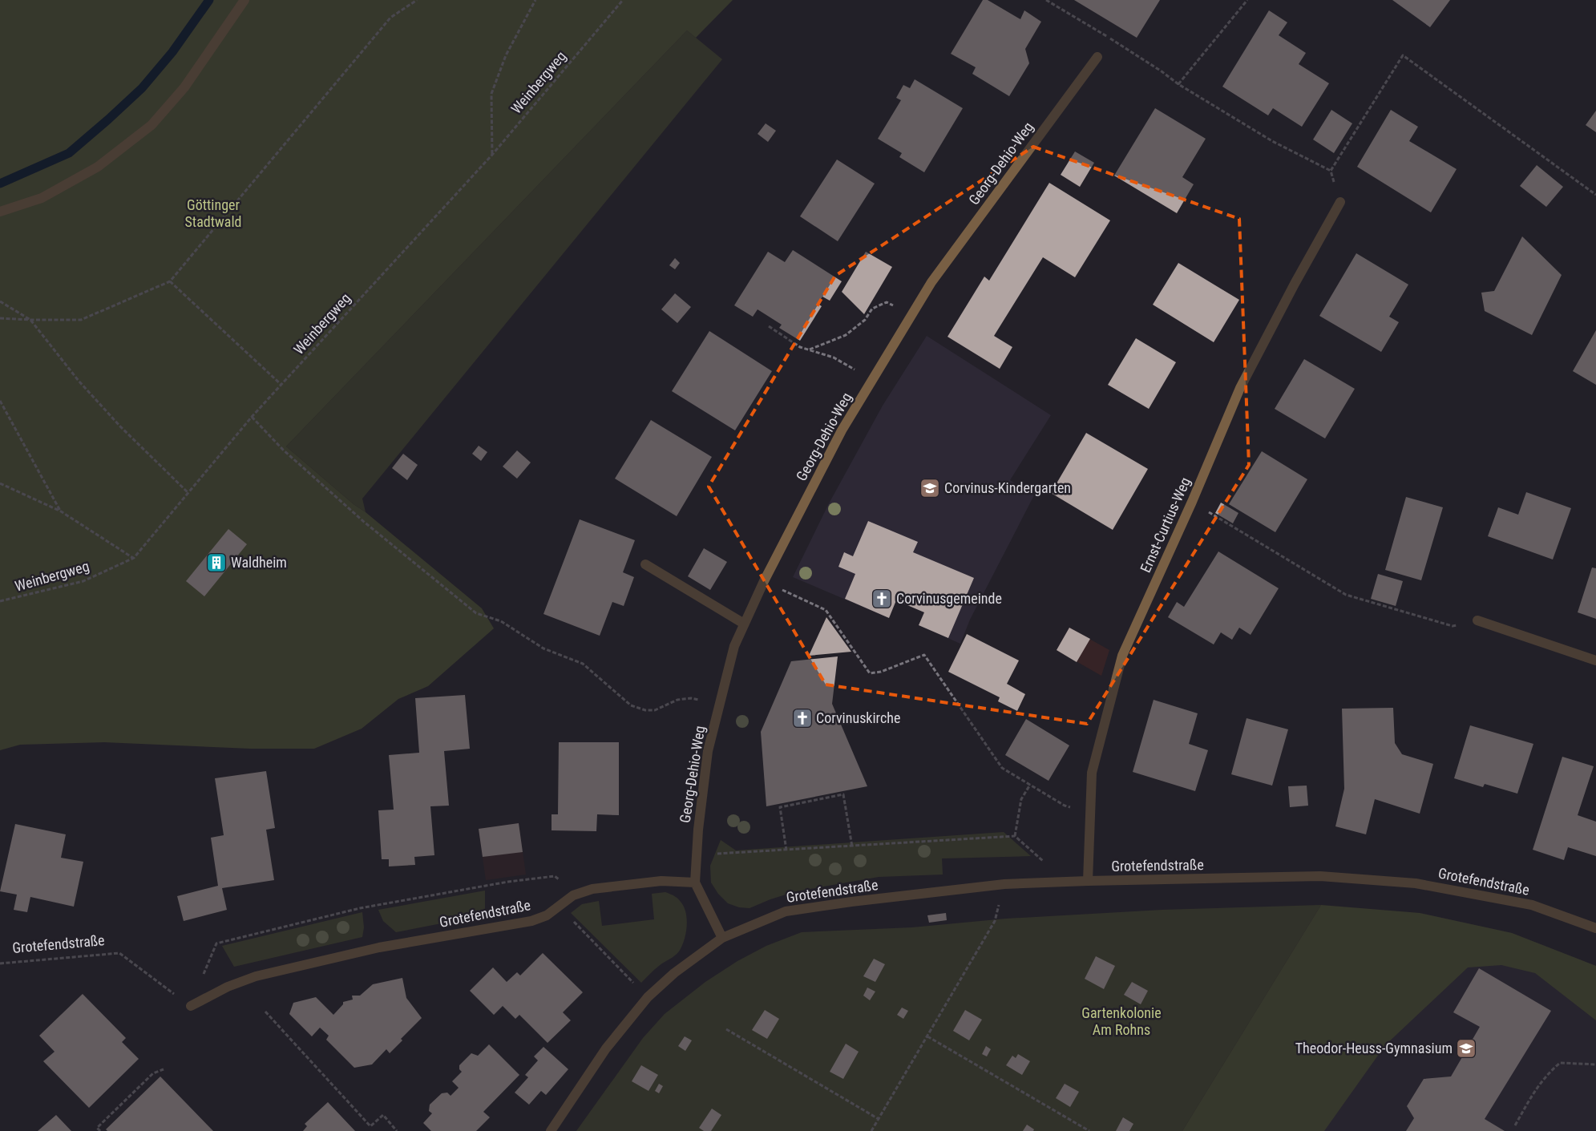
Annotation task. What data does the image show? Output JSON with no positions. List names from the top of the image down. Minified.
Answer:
{"streets":{"street":["Georg-Dehio-Weg","Ernst-Curtius-Weg","Grotefendstraße"],"path":["Weinbergweg"]},"crossings":[["Georg-Dehio-Weg","Grotefendstraße"],["Ernst-Curtius-Weg","Grotefendstraße"]],"parks":["Göttinger Stadtwald","Gartenkolonie Am Rohns"],"places":{"school or university":["Corvinus-Kindergarten","Theodor-Heuss-Gymnasium"],"building":["Waldheim"],"church":["Corvinusgemeinde","Corvinuskirche"]}}
